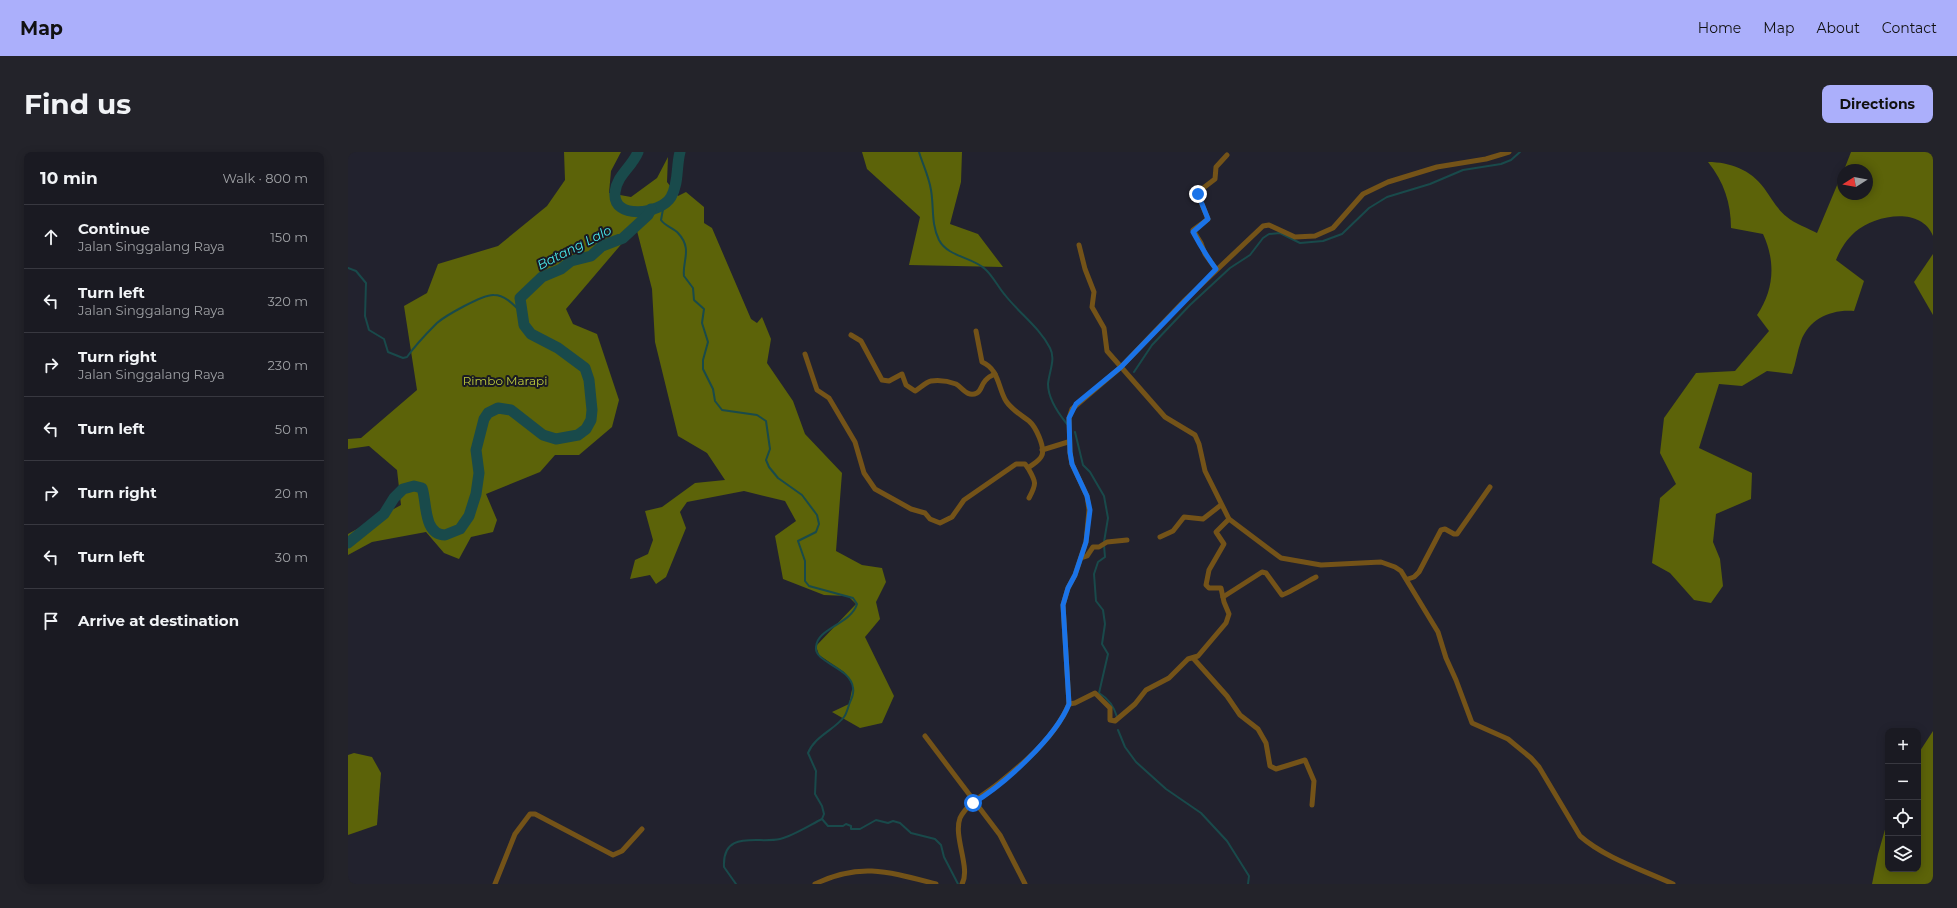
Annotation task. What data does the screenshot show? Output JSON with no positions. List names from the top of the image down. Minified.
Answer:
{"water":["Batang Lalo"],"parks":["Rimbo Marapi"],"north":"left","page":{"header":"Map","nav":["Home","Map","About","Contact"],"buttons":"Directions","title":"Find us","heading":["10 min","Walk · 800 m"],"list":[["Continue","Jalan Singgalang Raya","150 m"],["Turn left","Jalan Singgalang Raya","320 m"],["Turn right","Jalan Singgalang Raya","230 m"],["Turn left","50 m"],["Turn right","20 m"],["Turn left","30 m"],"Arrive at destination"],"map_buttons":["+","−"]}}
